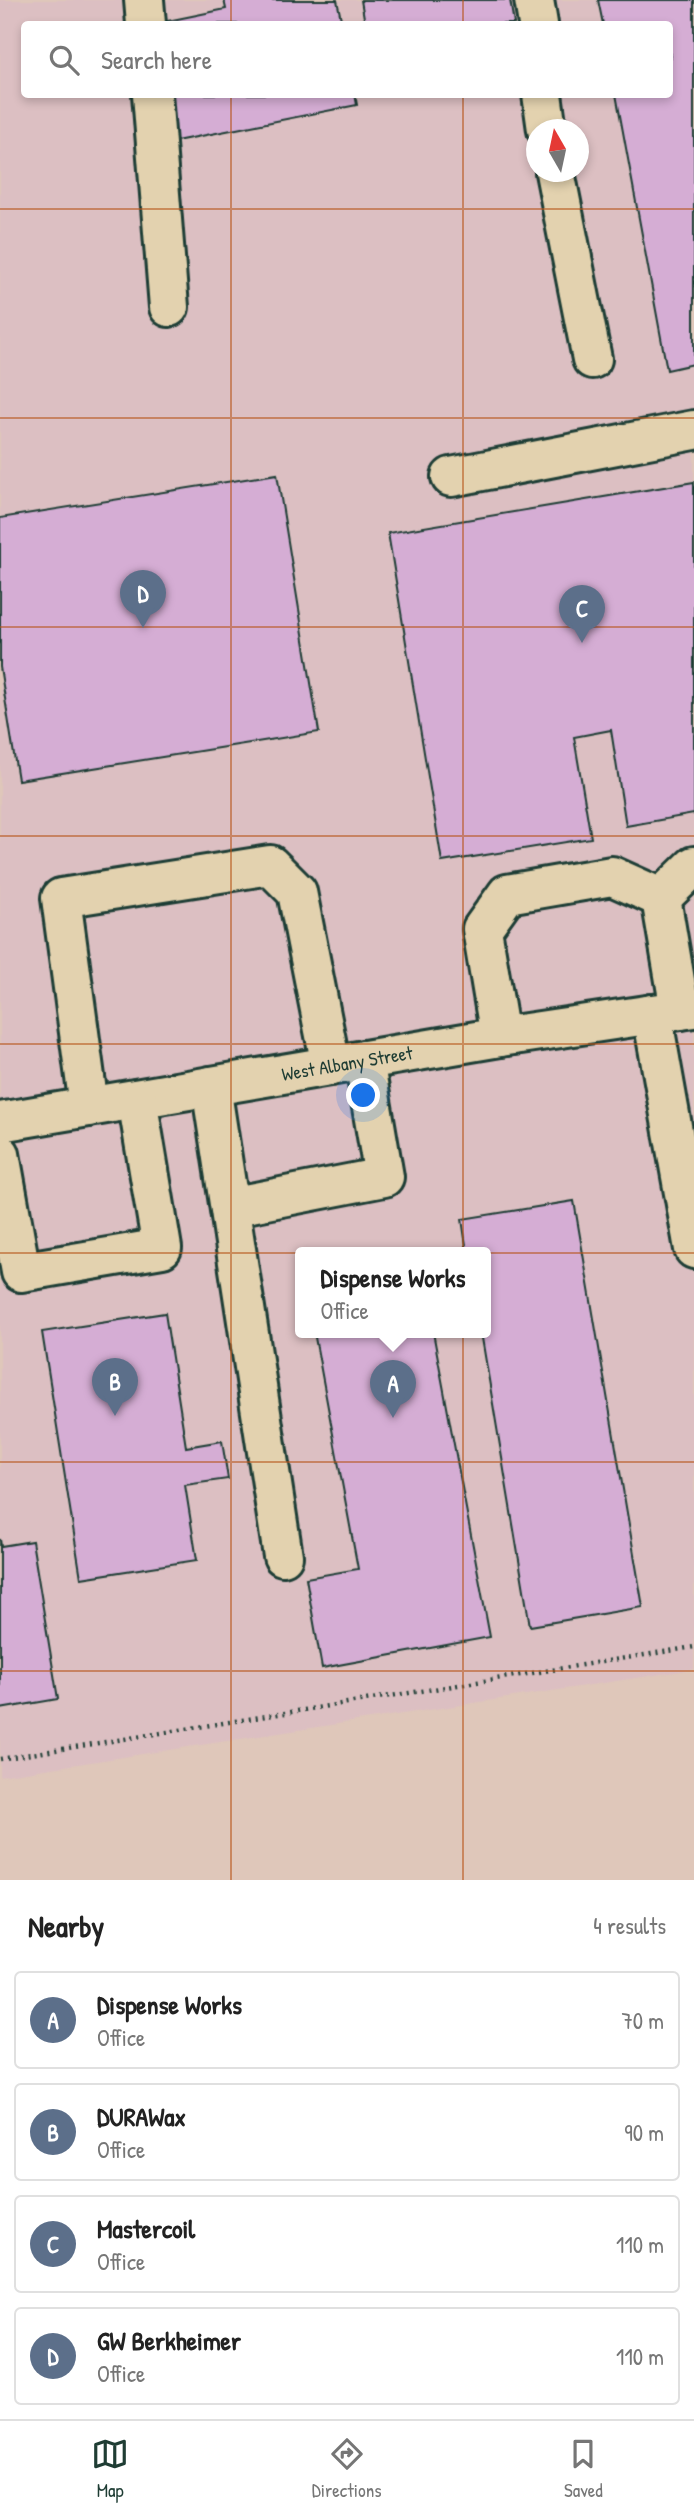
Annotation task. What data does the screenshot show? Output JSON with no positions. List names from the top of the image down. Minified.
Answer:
{"streets":{"street":["West Albany Street"]},"north":"top","page":{"search":"Search here","pins":["D","C","B","A"],"popup":["Dispense Works","Office"],"heading":["Nearby","4 results"],"list":[{"mark":"A","name":"Dispense Works","note":"Office","value":"70 m"},{"mark":"B","name":"DURAWax","note":"Office","value":"90 m"},{"mark":"C","name":"Mastercoil","note":"Office","value":"110 m"},{"mark":"D","name":"GW Berkheimer","note":"Office","value":"110 m"}],"nav":["Map","Directions","Saved"]}}
